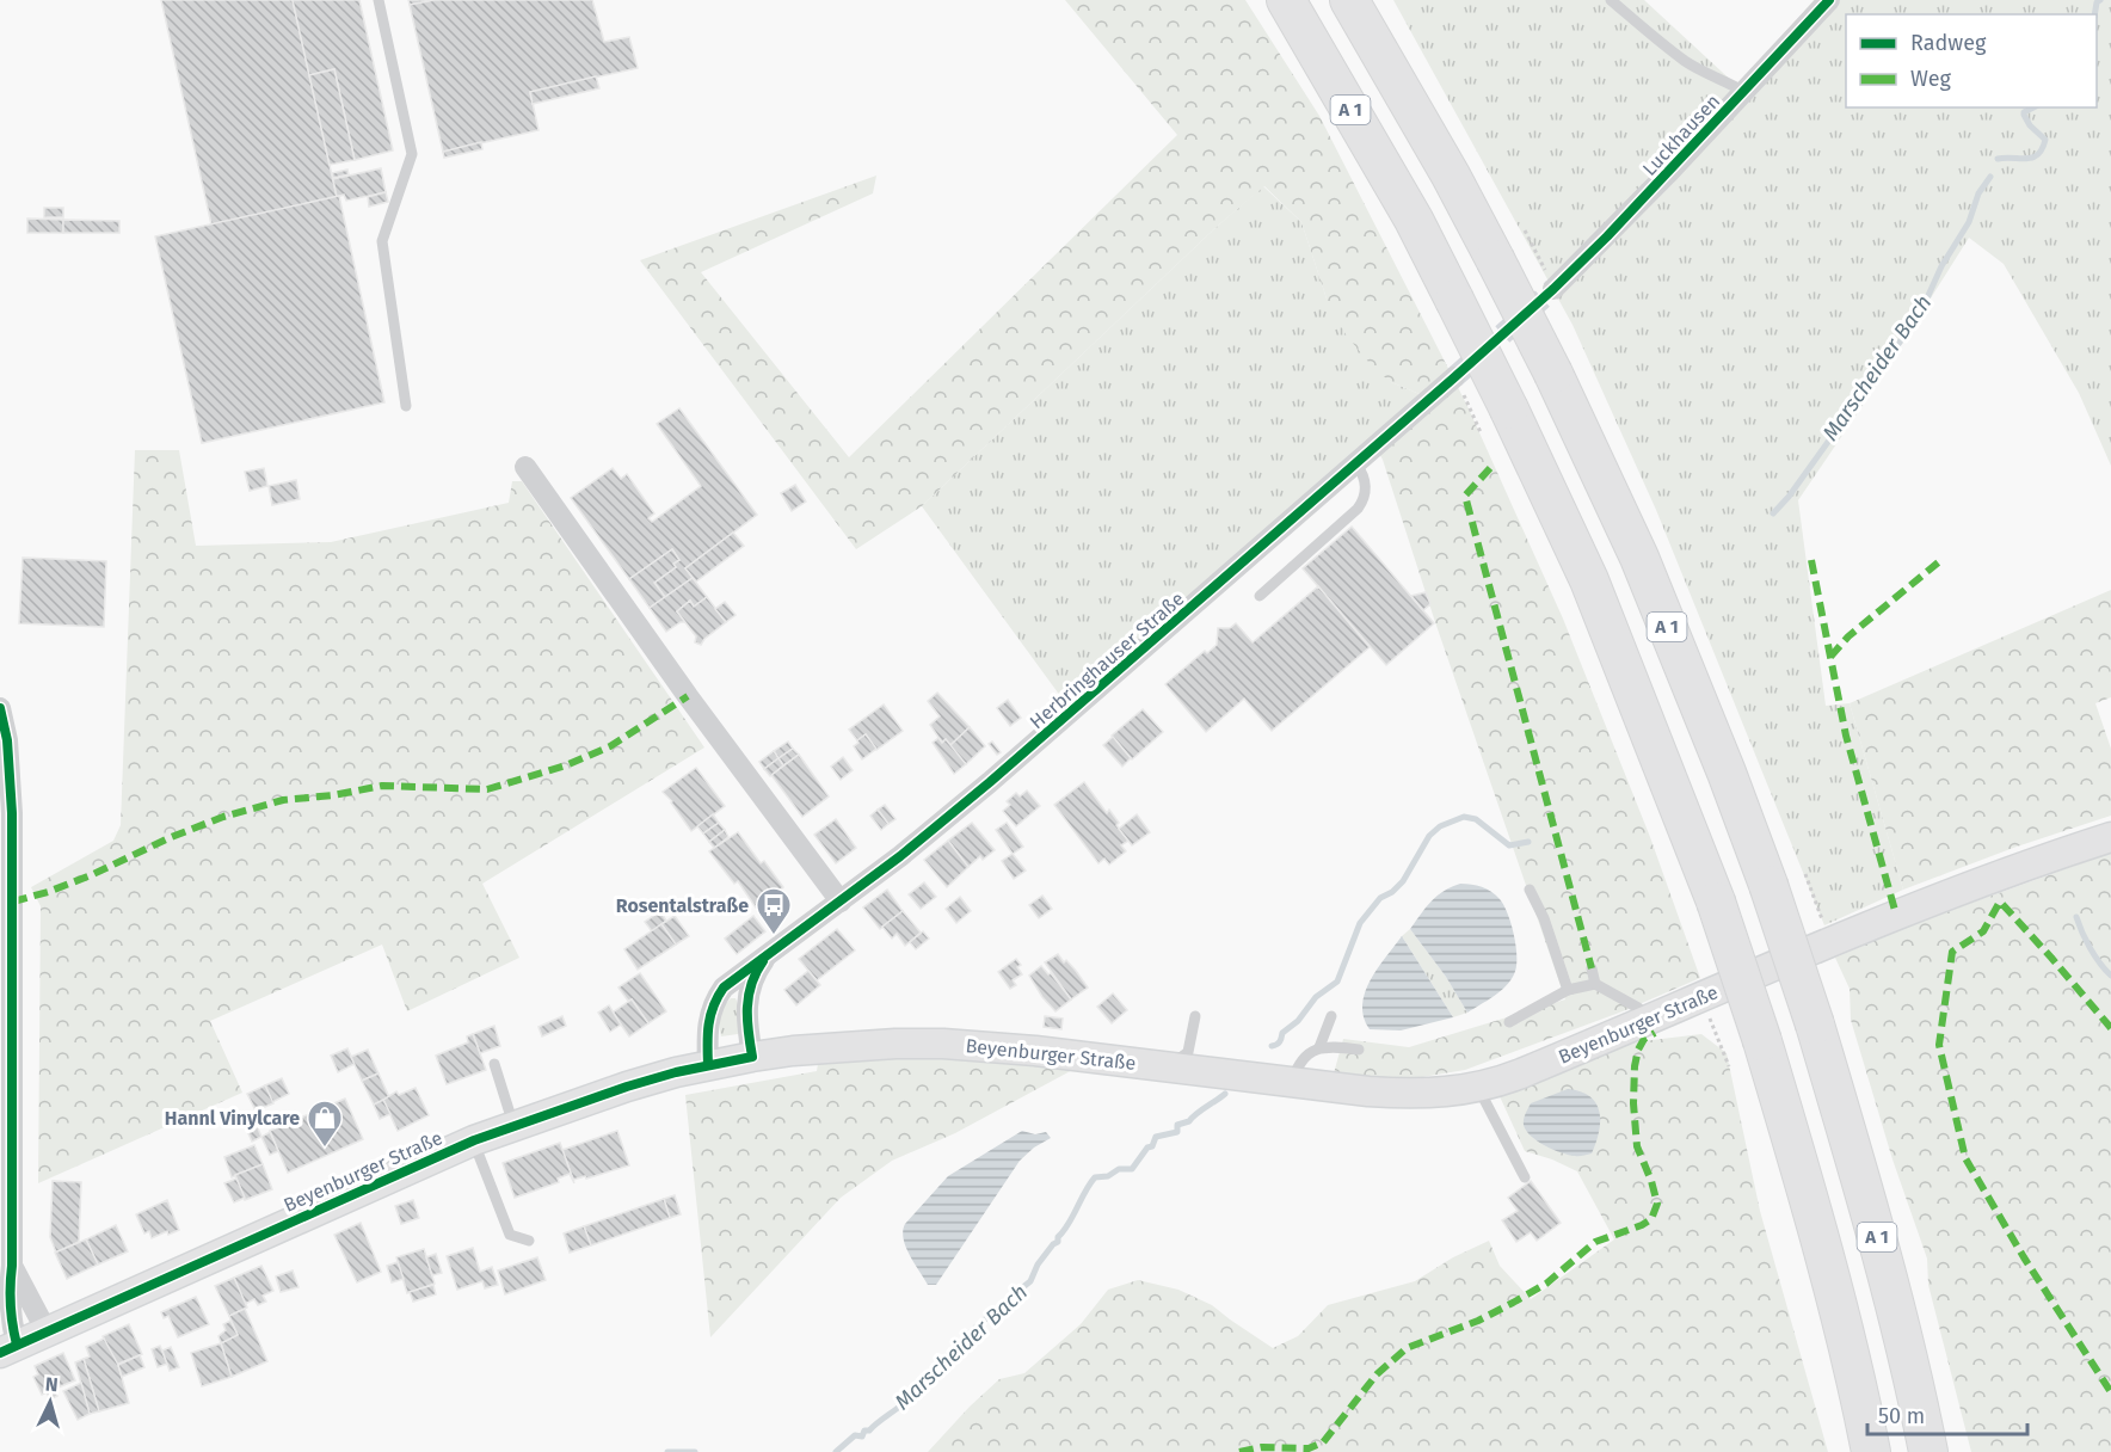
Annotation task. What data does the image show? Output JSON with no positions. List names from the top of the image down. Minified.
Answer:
{"streets":{"highway":["A 1"],"main road":["Beyenburger Straße"],"street":["Luckhausen","Herbringhauser Straße"]},"crossings":[["Herbringhauser Straße","Beyenburger Straße"]],"water":["Marscheider Bach"],"places":{"bus stop":["Rosentalstraße"],"shop":["Hannl Vinylcare"]},"legend":["Radweg","Weg"],"scale_bar":"50 m","north":"top"}
